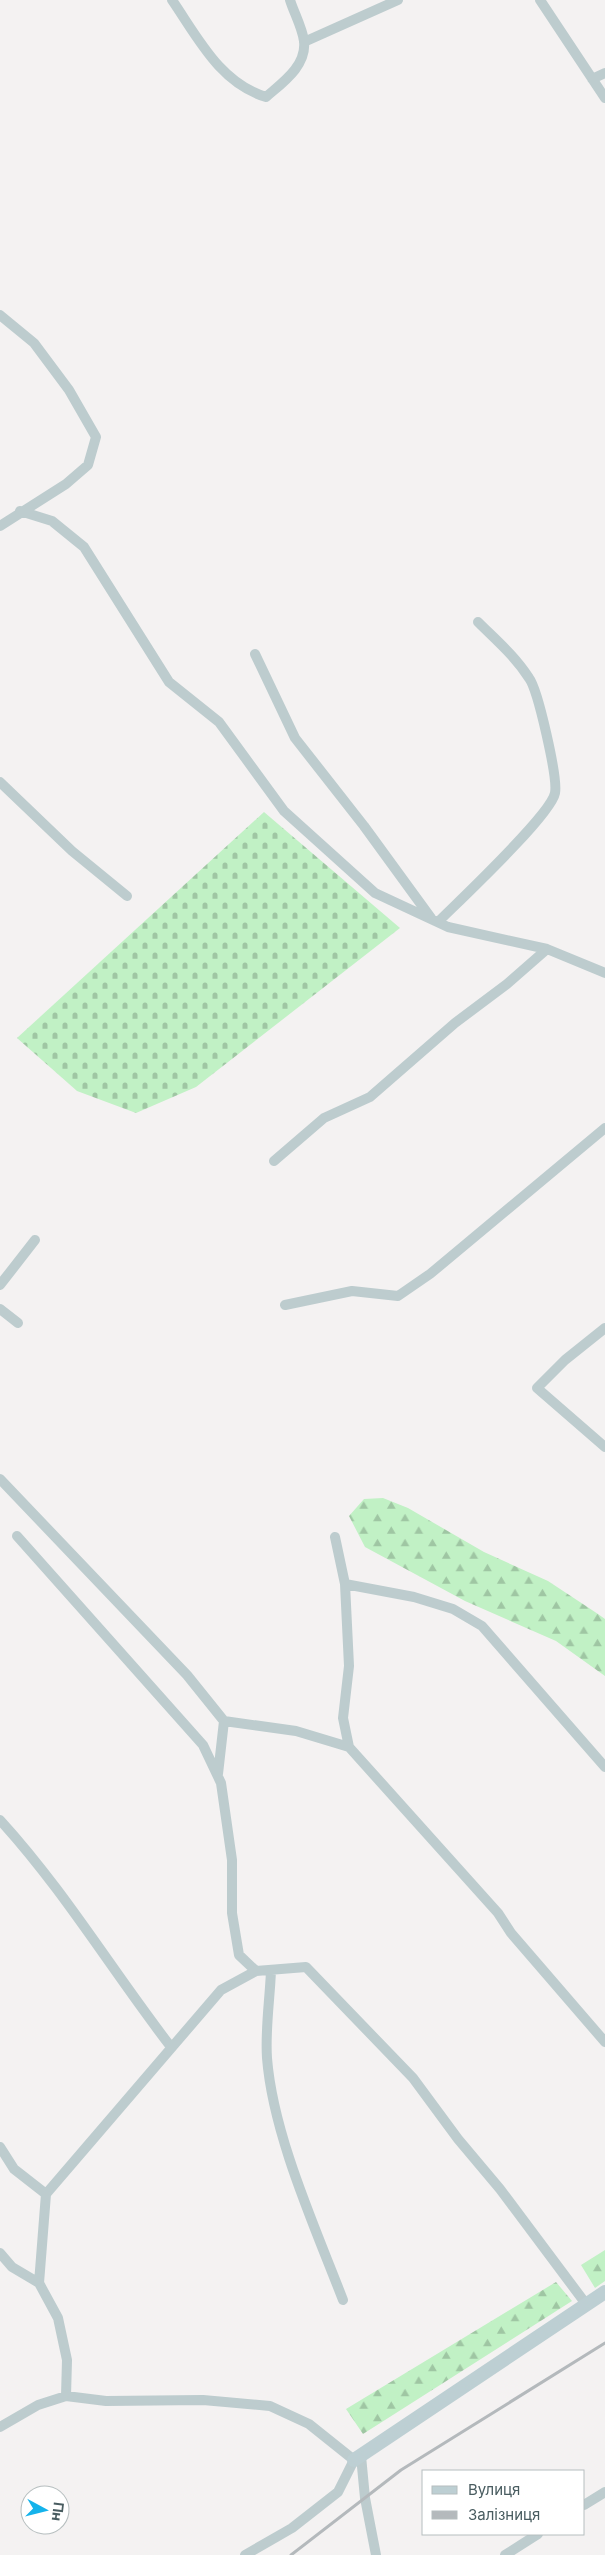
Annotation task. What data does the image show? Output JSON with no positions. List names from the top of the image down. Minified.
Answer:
{"legend":["Вулиця","Залізниця"],"north":"right"}
